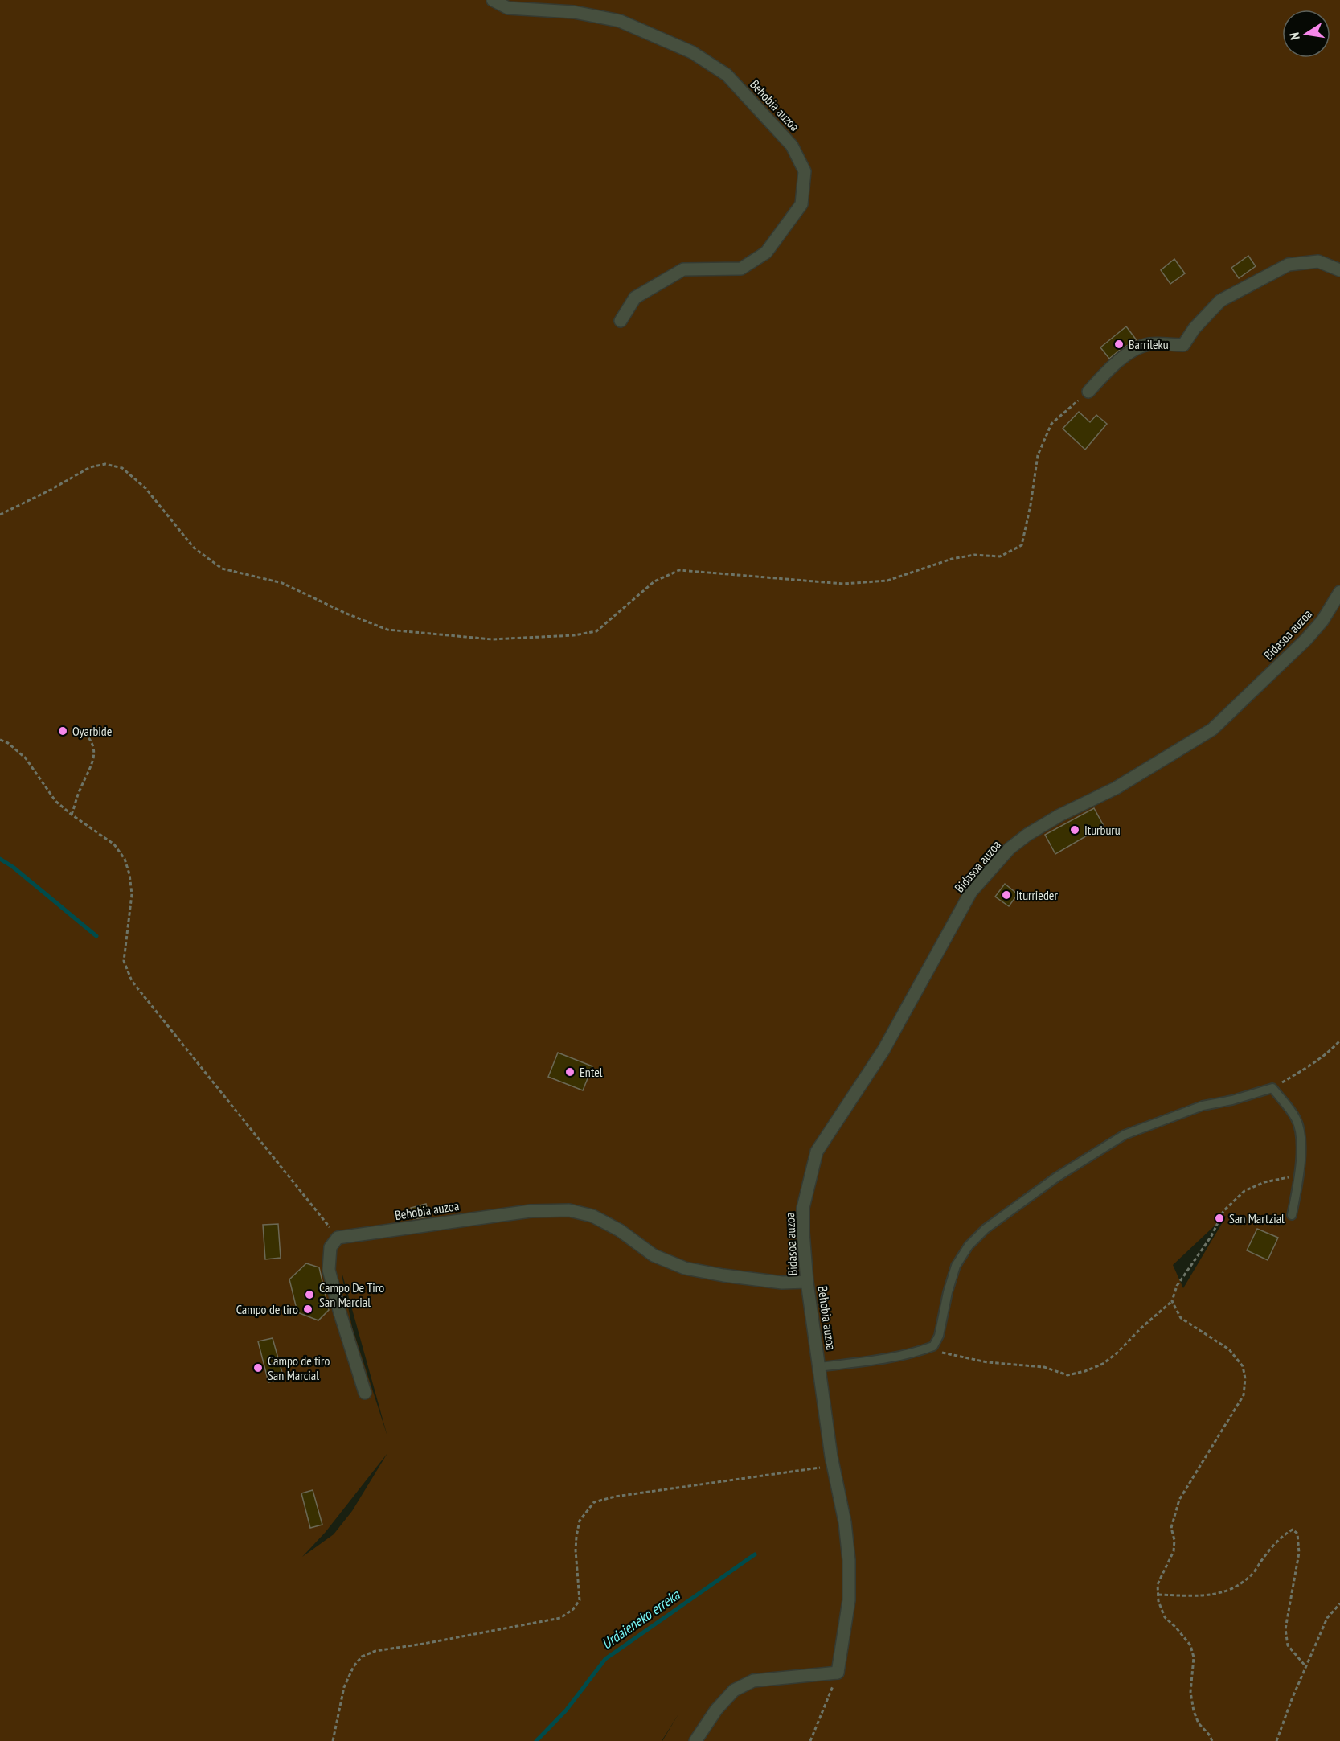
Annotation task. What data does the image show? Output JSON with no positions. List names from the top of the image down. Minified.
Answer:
{"streets":{"street":["Behobia auzoa","Bidasoa auzoa"]},"crossings":[["Behobia auzoa","Bidasoa auzoa"]],"water":["Urdaieneko erreka"],"places":["Barrileku","Oyarbide","Iturburu","Iturrieder","Entel","San Martzial","Campo De Tiro San Marcial","Campo de tiro","Campo de tiro San Marcial"],"north":"left"}
